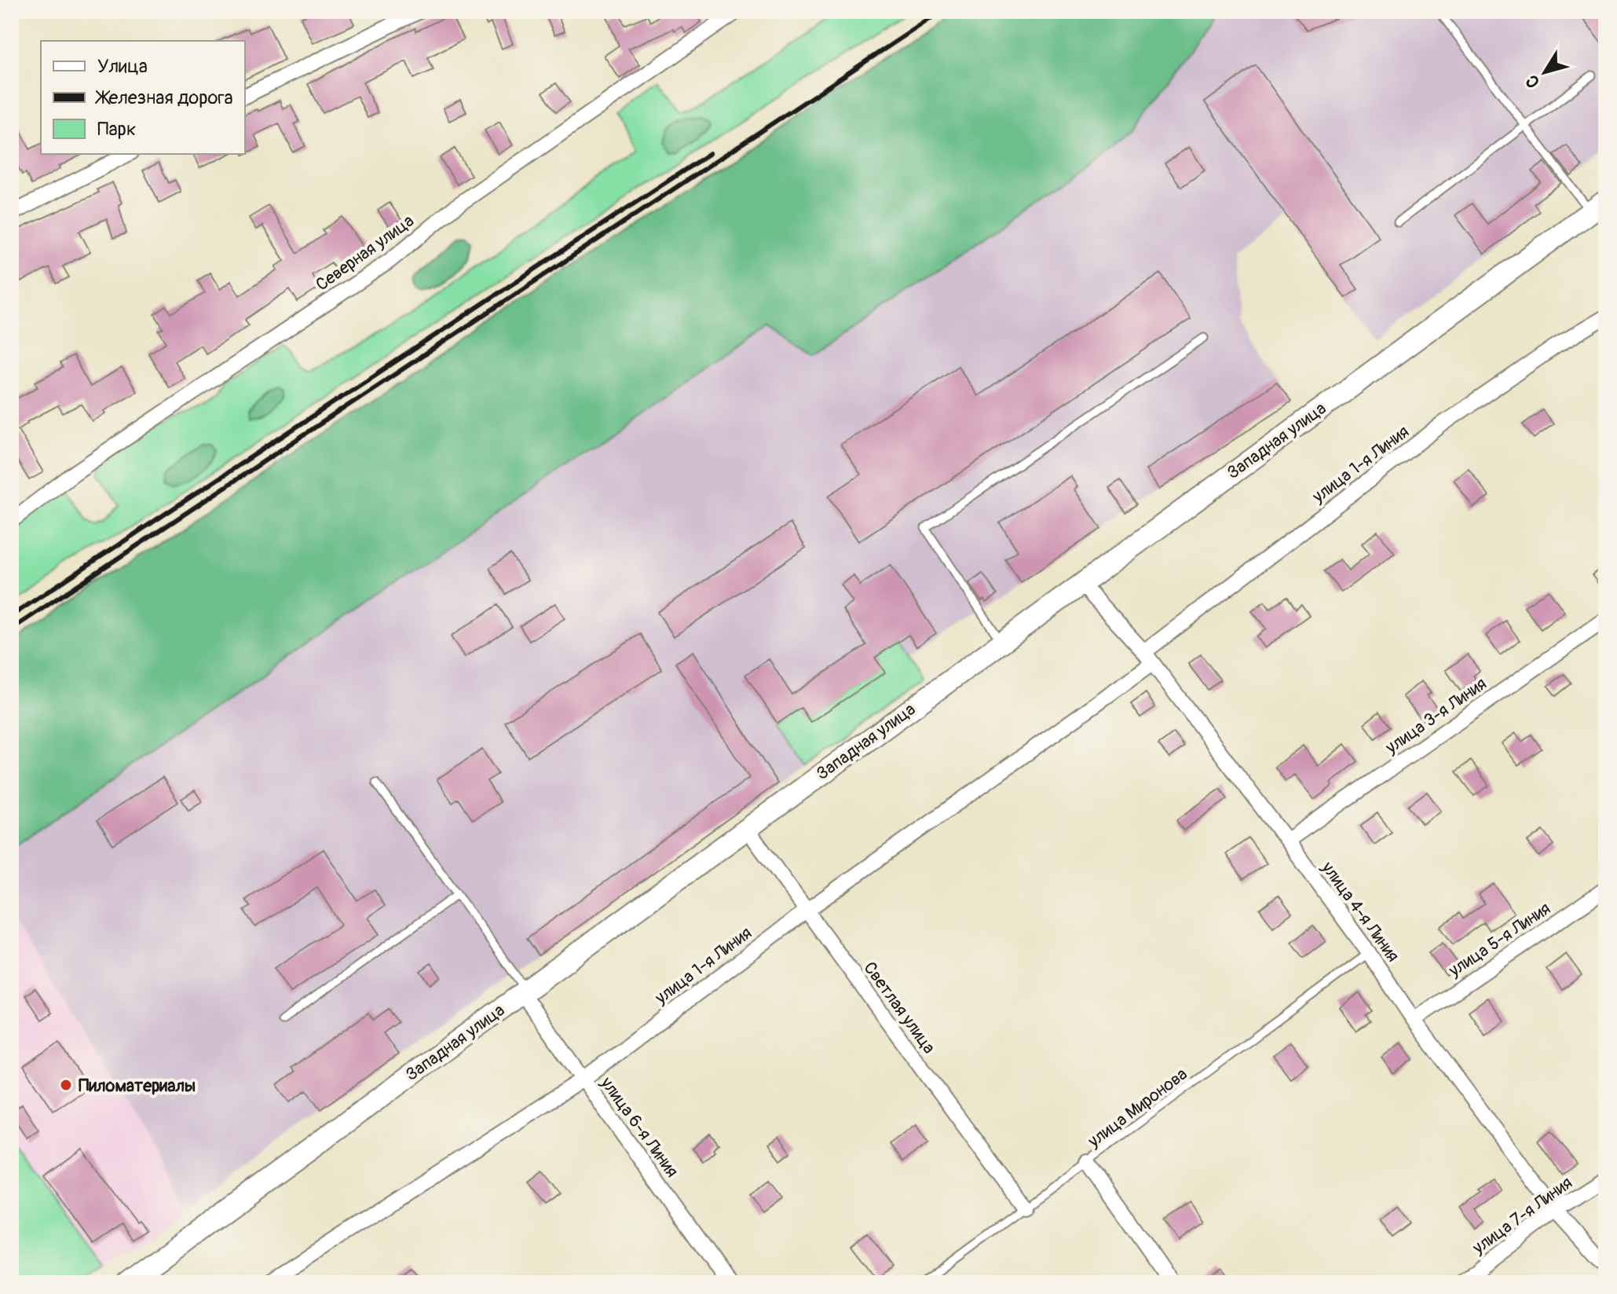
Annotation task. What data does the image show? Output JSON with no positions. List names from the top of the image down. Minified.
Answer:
{"streets":{"street":["Северная улица","Западная улица","улица 1-я Линия","улица 3-я Линия","улица 4-я Линия","улица 5-я Линия","Светлая улица","улица 6-я Линия","улица 7-я Линия"],"lane":["улица Миронова"]},"crossings":[["Западная улица","улица 4-я Линия"],["Западная улица","Светлая улица"],["Западная улица","улица 6-я Линия"],["улица 1-я Линия","улица 4-я Линия"],["улица 1-я Линия","Светлая улица"],["улица 1-я Линия","улица 6-я Линия"],["улица 3-я Линия","улица 4-я Линия"],["улица 4-я Линия","улица 5-я Линия"],["улица 4-я Линия","улица Миронова"],["улица 4-я Линия","улица 7-я Линия"],["Светлая улица","улица Миронова"]],"places":["Пиломатериалы"],"legend":["Улица","Железная дорога","Парк"],"north":"bottom left"}
